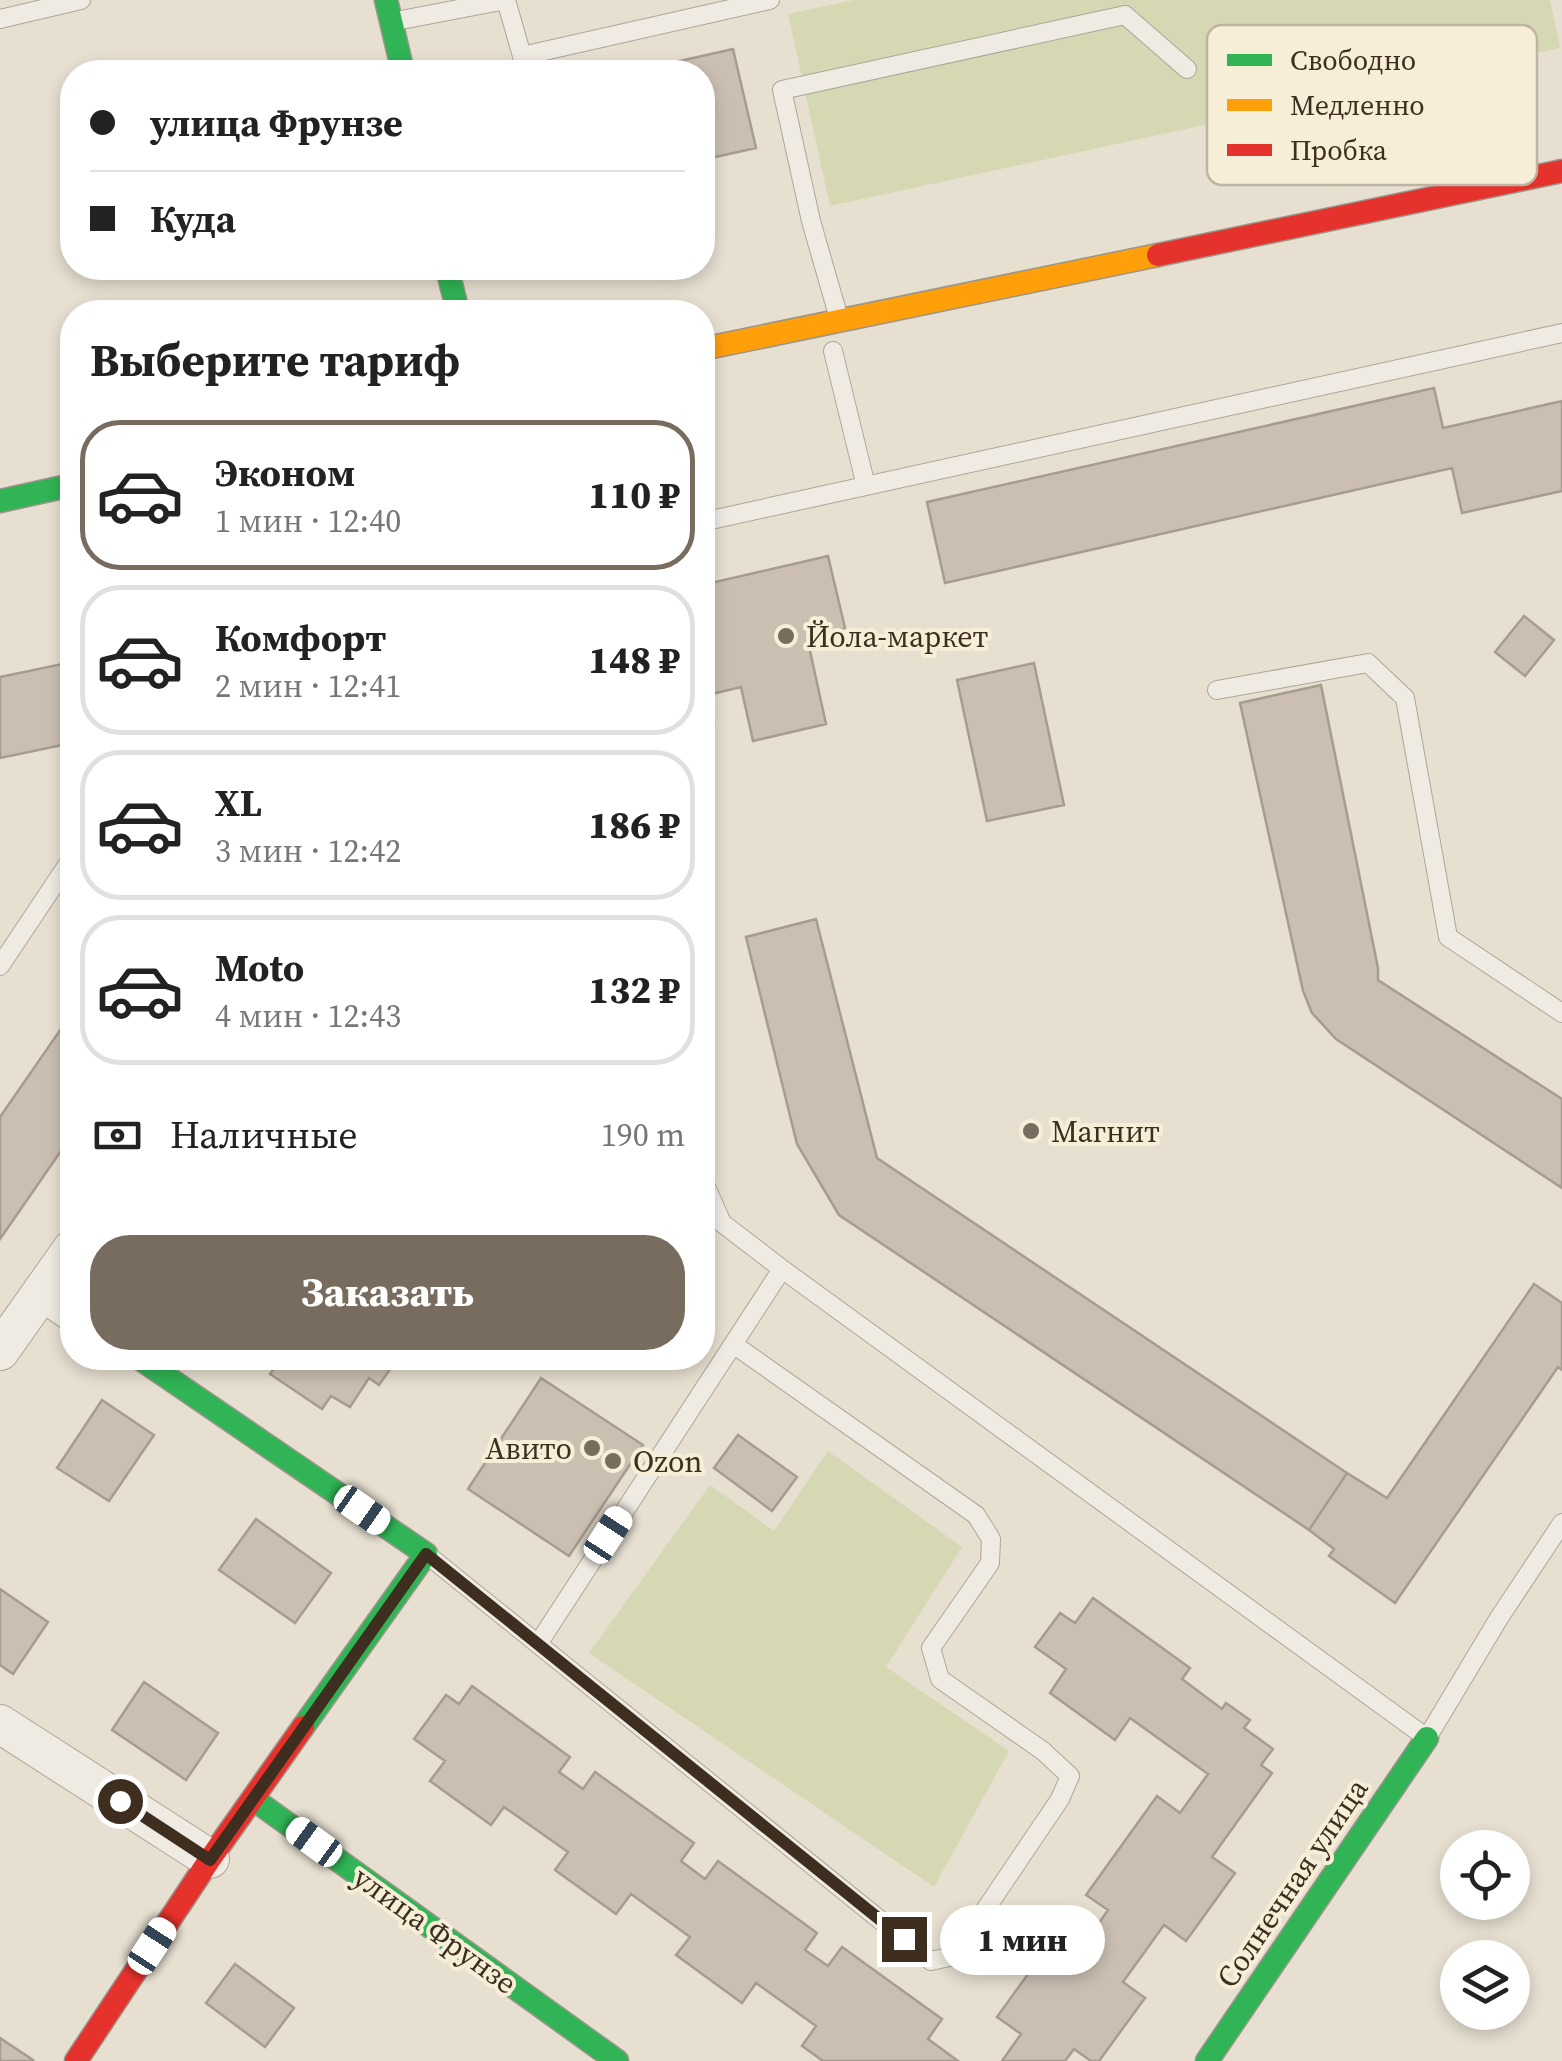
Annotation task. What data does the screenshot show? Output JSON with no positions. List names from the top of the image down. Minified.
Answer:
{"streets":{"street":["Солнечная улица","улица Фрунзе"]},"places":["Йола-маркет","Магнит","Авито","Ozon"],"legend":["Свободно","Медленно","Пробка"],"page":{"banner":["улица Фрунзе","Куда"],"heading":"Выберите тариф","list":[{"name":"Эконом","note":"1 мин · 12:40","value":"110 ₽"},{"name":"Комфорт","note":"2 мин · 12:41","value":"148 ₽"},{"name":"XL","note":"3 мин · 12:42","value":"186 ₽"},{"name":"Moto","note":"4 мин · 12:43","value":"132 ₽"}],"pay":["Наличные","190 m"],"buttons":"Заказать","bubble":"1 мин"}}
